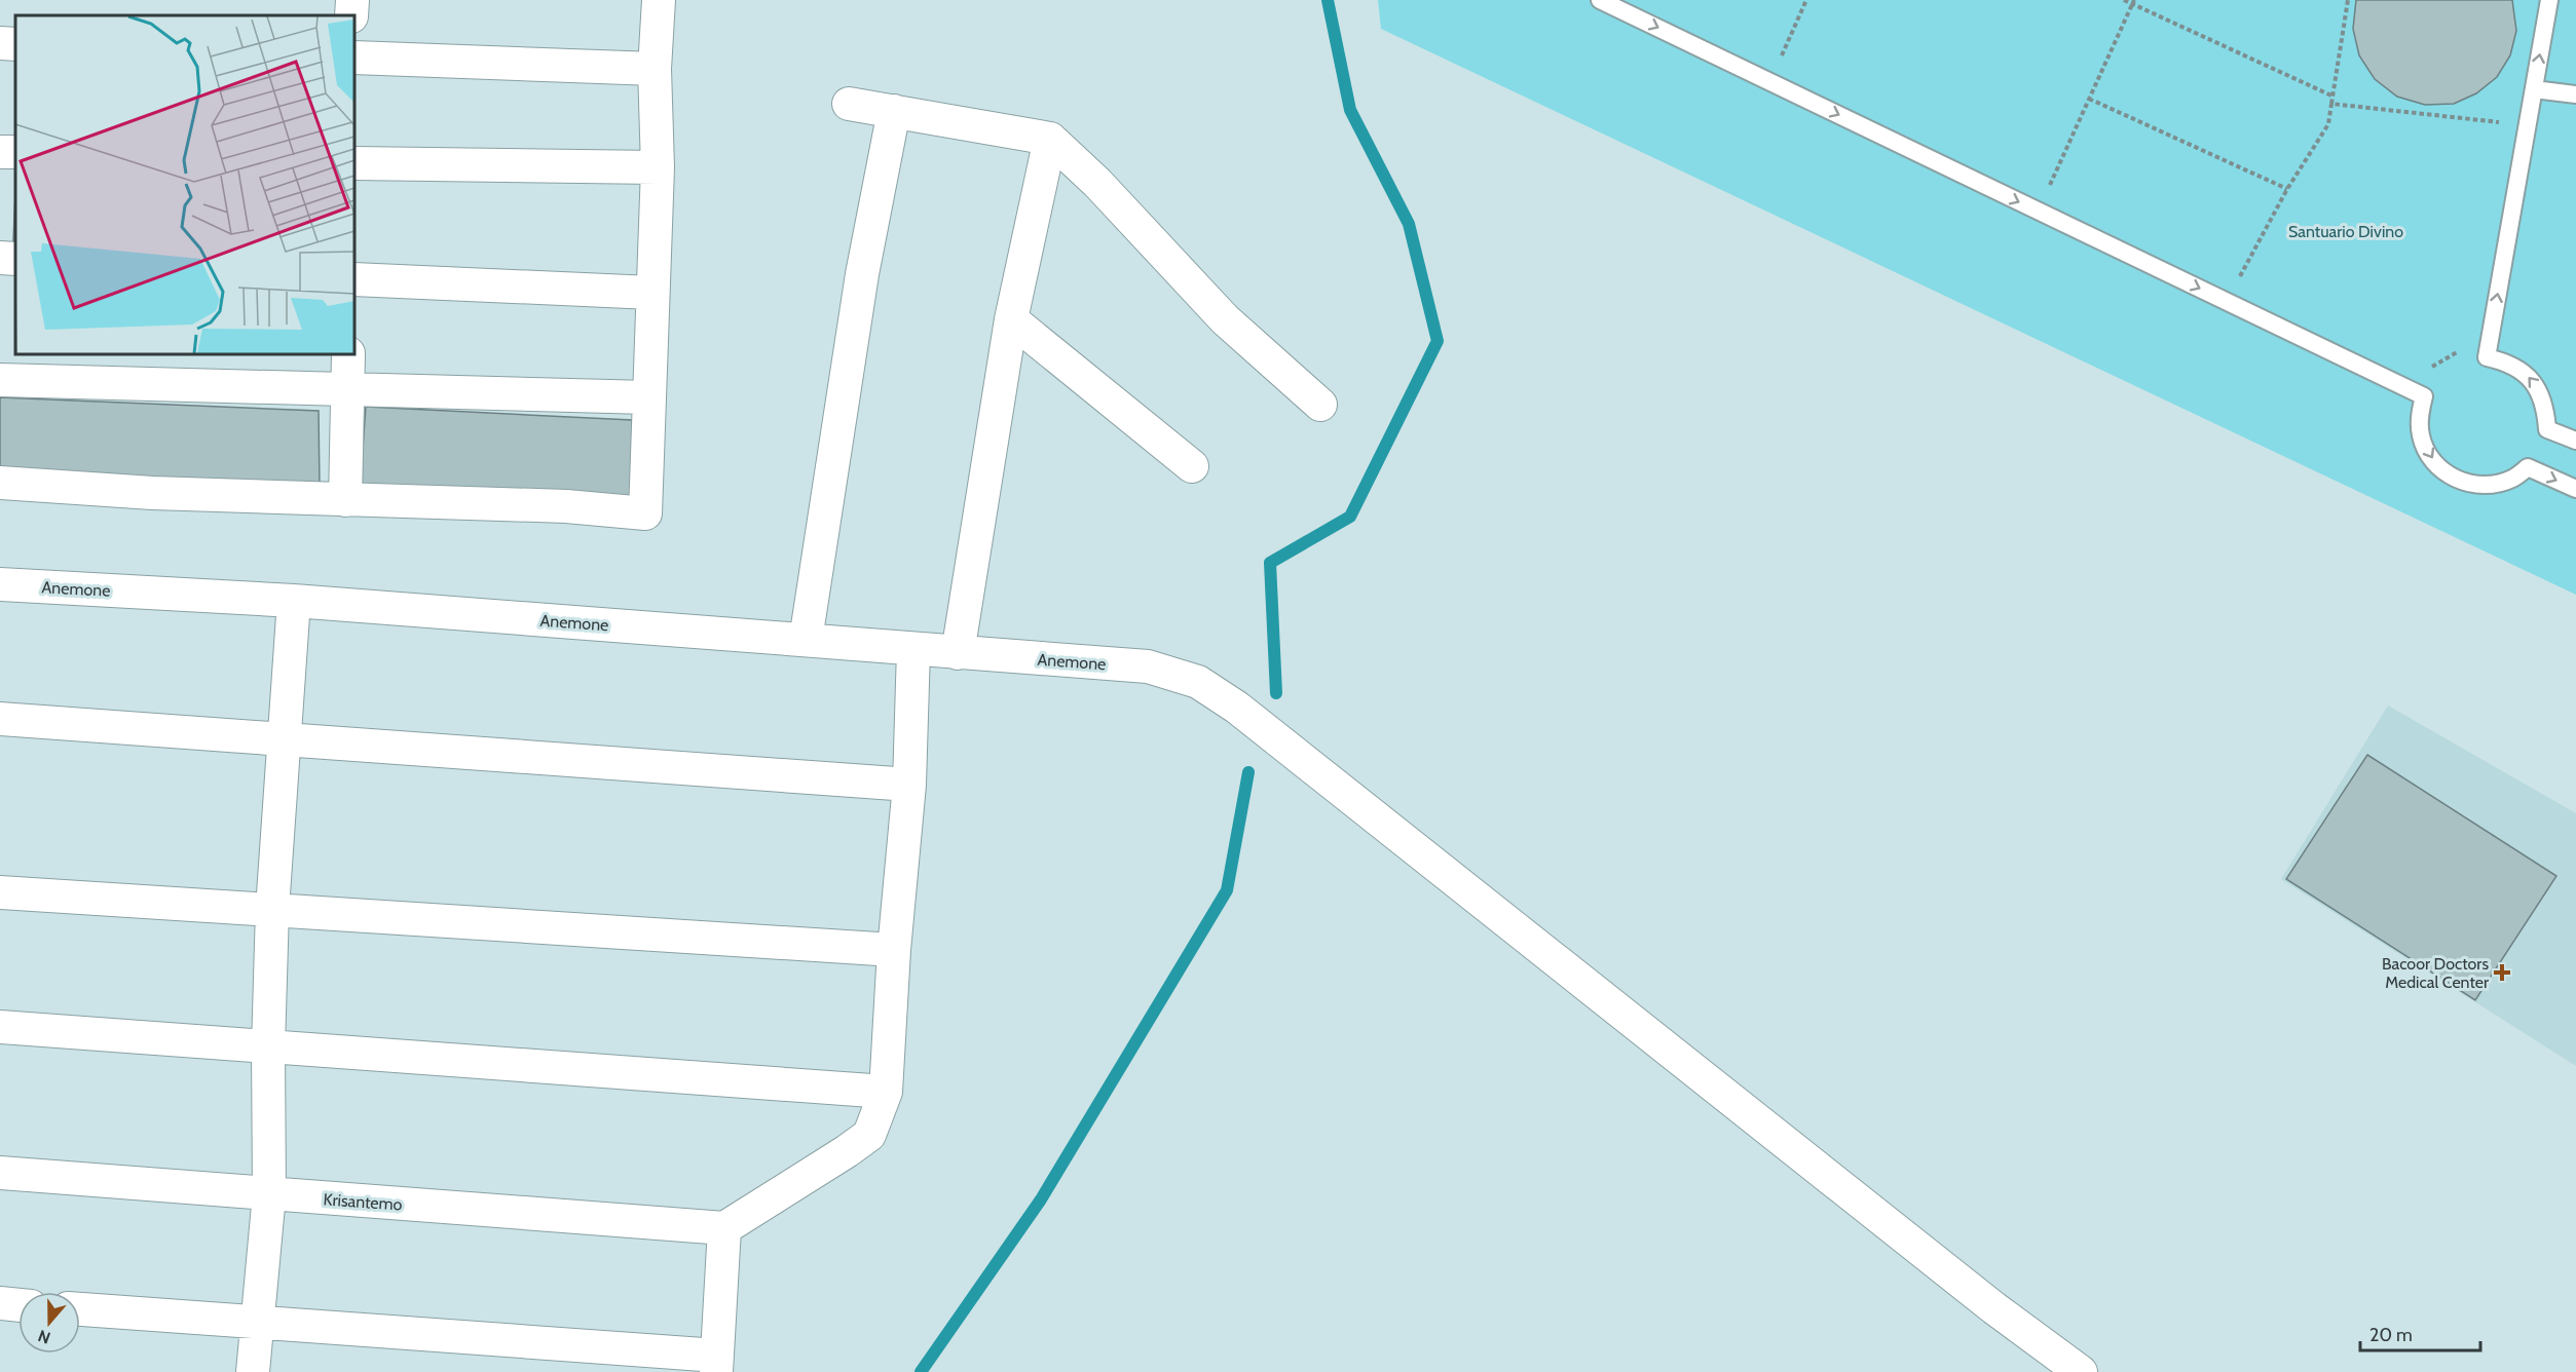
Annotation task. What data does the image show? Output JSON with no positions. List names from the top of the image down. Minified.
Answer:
{"streets":{"street":["Anemone","Krisantemo"]},"parks":["Santuario Divino"],"places":{"health":["Bacoor Doctors Medical Center"]},"scale_bar":"20 m","north":"bottom"}
